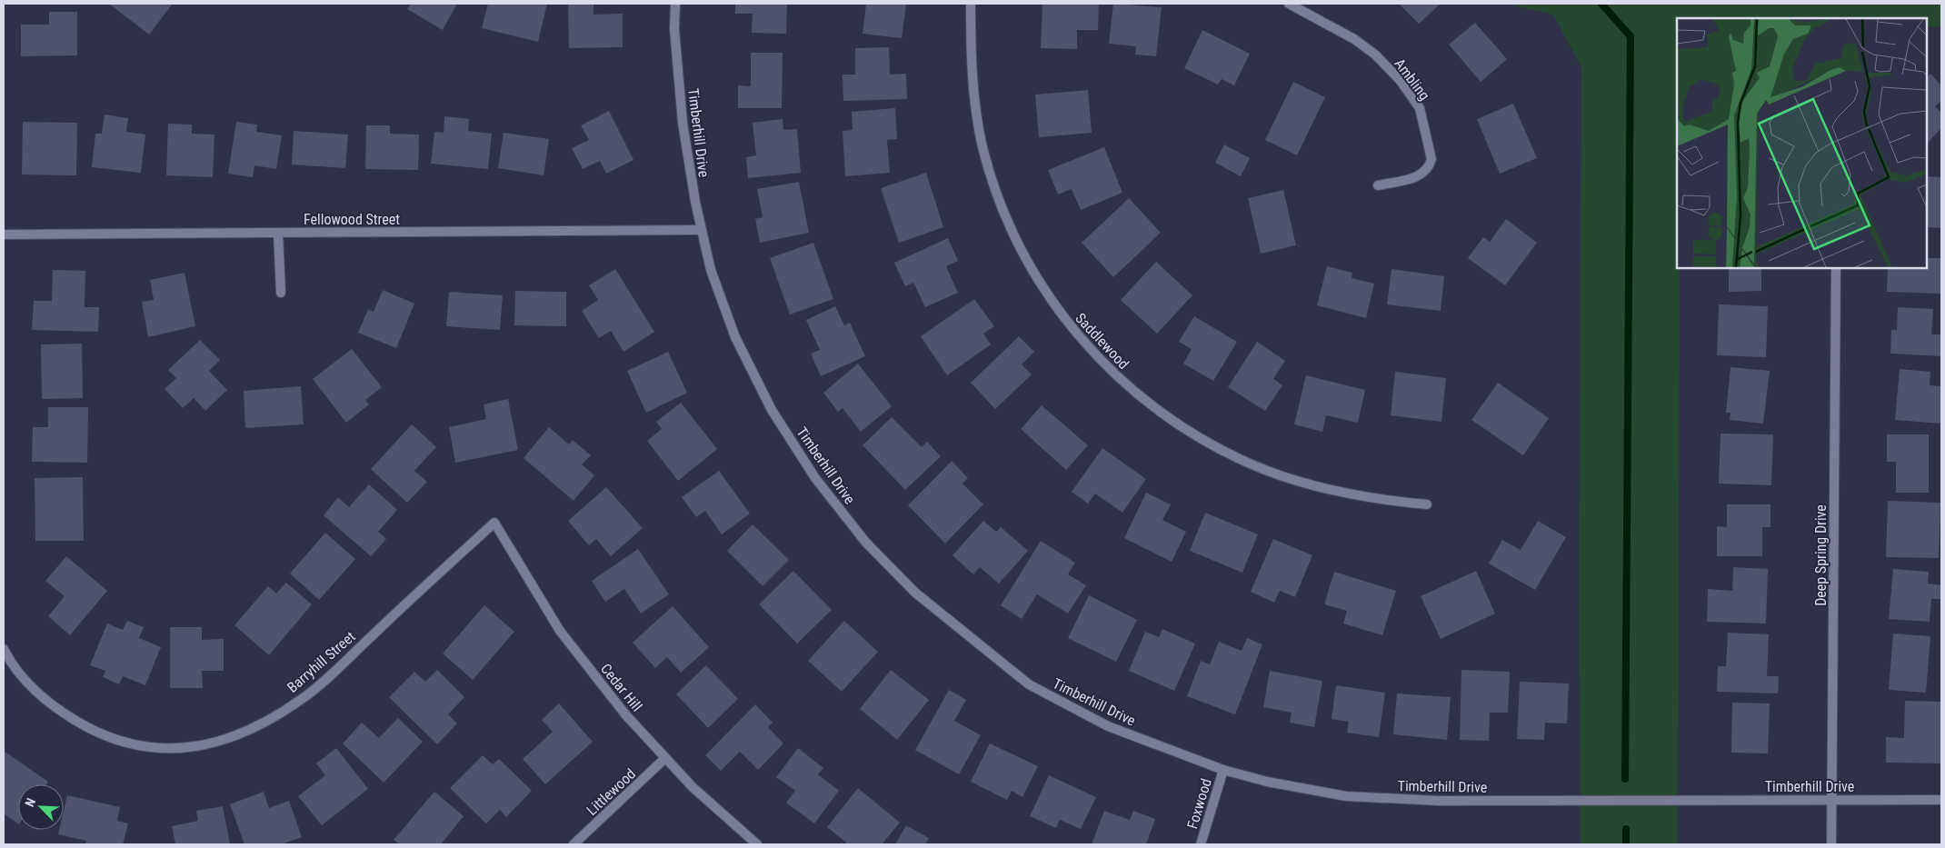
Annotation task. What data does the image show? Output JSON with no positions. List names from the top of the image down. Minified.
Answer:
{"streets":{"street":["Ambling","Timberhill Drive","Fellowood Street","Saddlewood","Deep Spring Drive","Barryhill Street","Cedar Hill","Littlewood","Foxwood"]},"crossings":[["Timberhill Drive","Fellowood Street"],["Timberhill Drive","Deep Spring Drive"],["Timberhill Drive","Foxwood"],["Barryhill Street","Cedar Hill"],["Cedar Hill","Littlewood"]],"north":"top left"}
